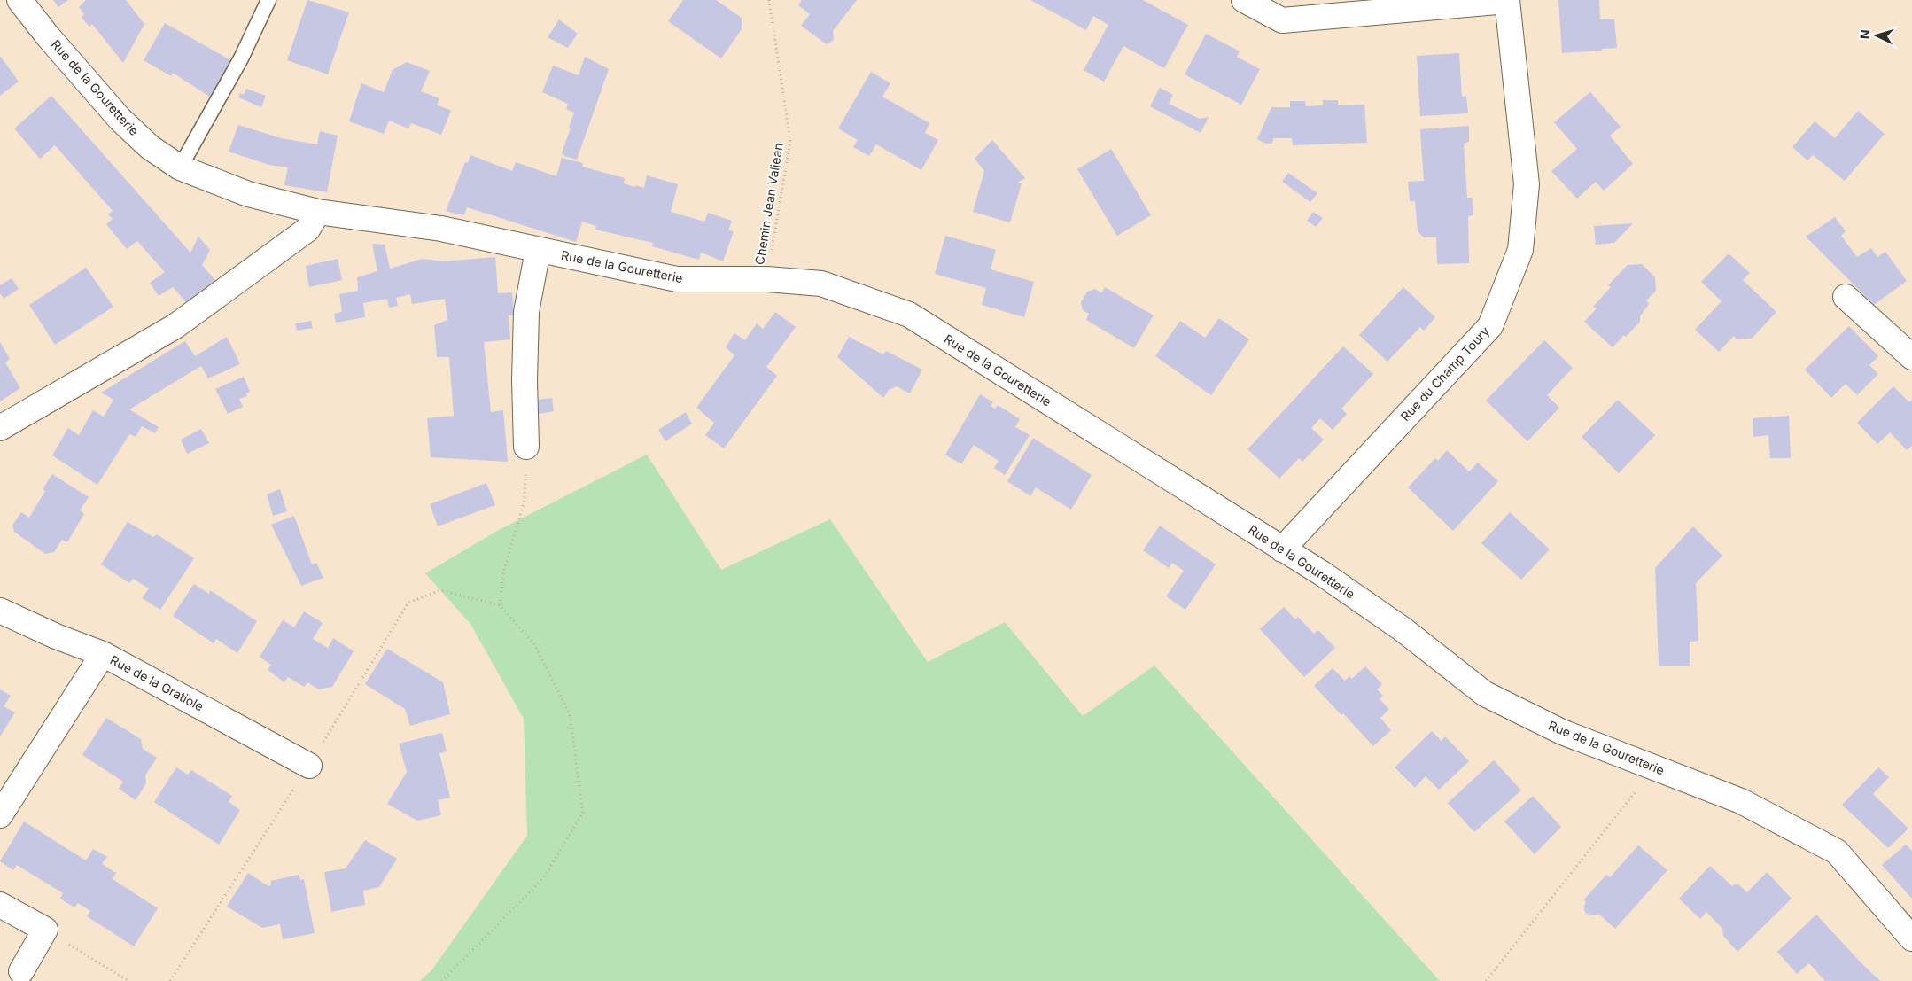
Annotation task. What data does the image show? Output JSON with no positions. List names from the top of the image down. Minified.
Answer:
{"streets":{"street":["Rue de la Gouretterie","Rue du Champ Toury","Rue de la Gratiole"],"path":["Chemin Jean Valjean"]},"crossings":[["Rue de la Gouretterie","Chemin Jean Valjean"],["Rue de la Gouretterie","Rue du Champ Toury"]],"north":"left"}
